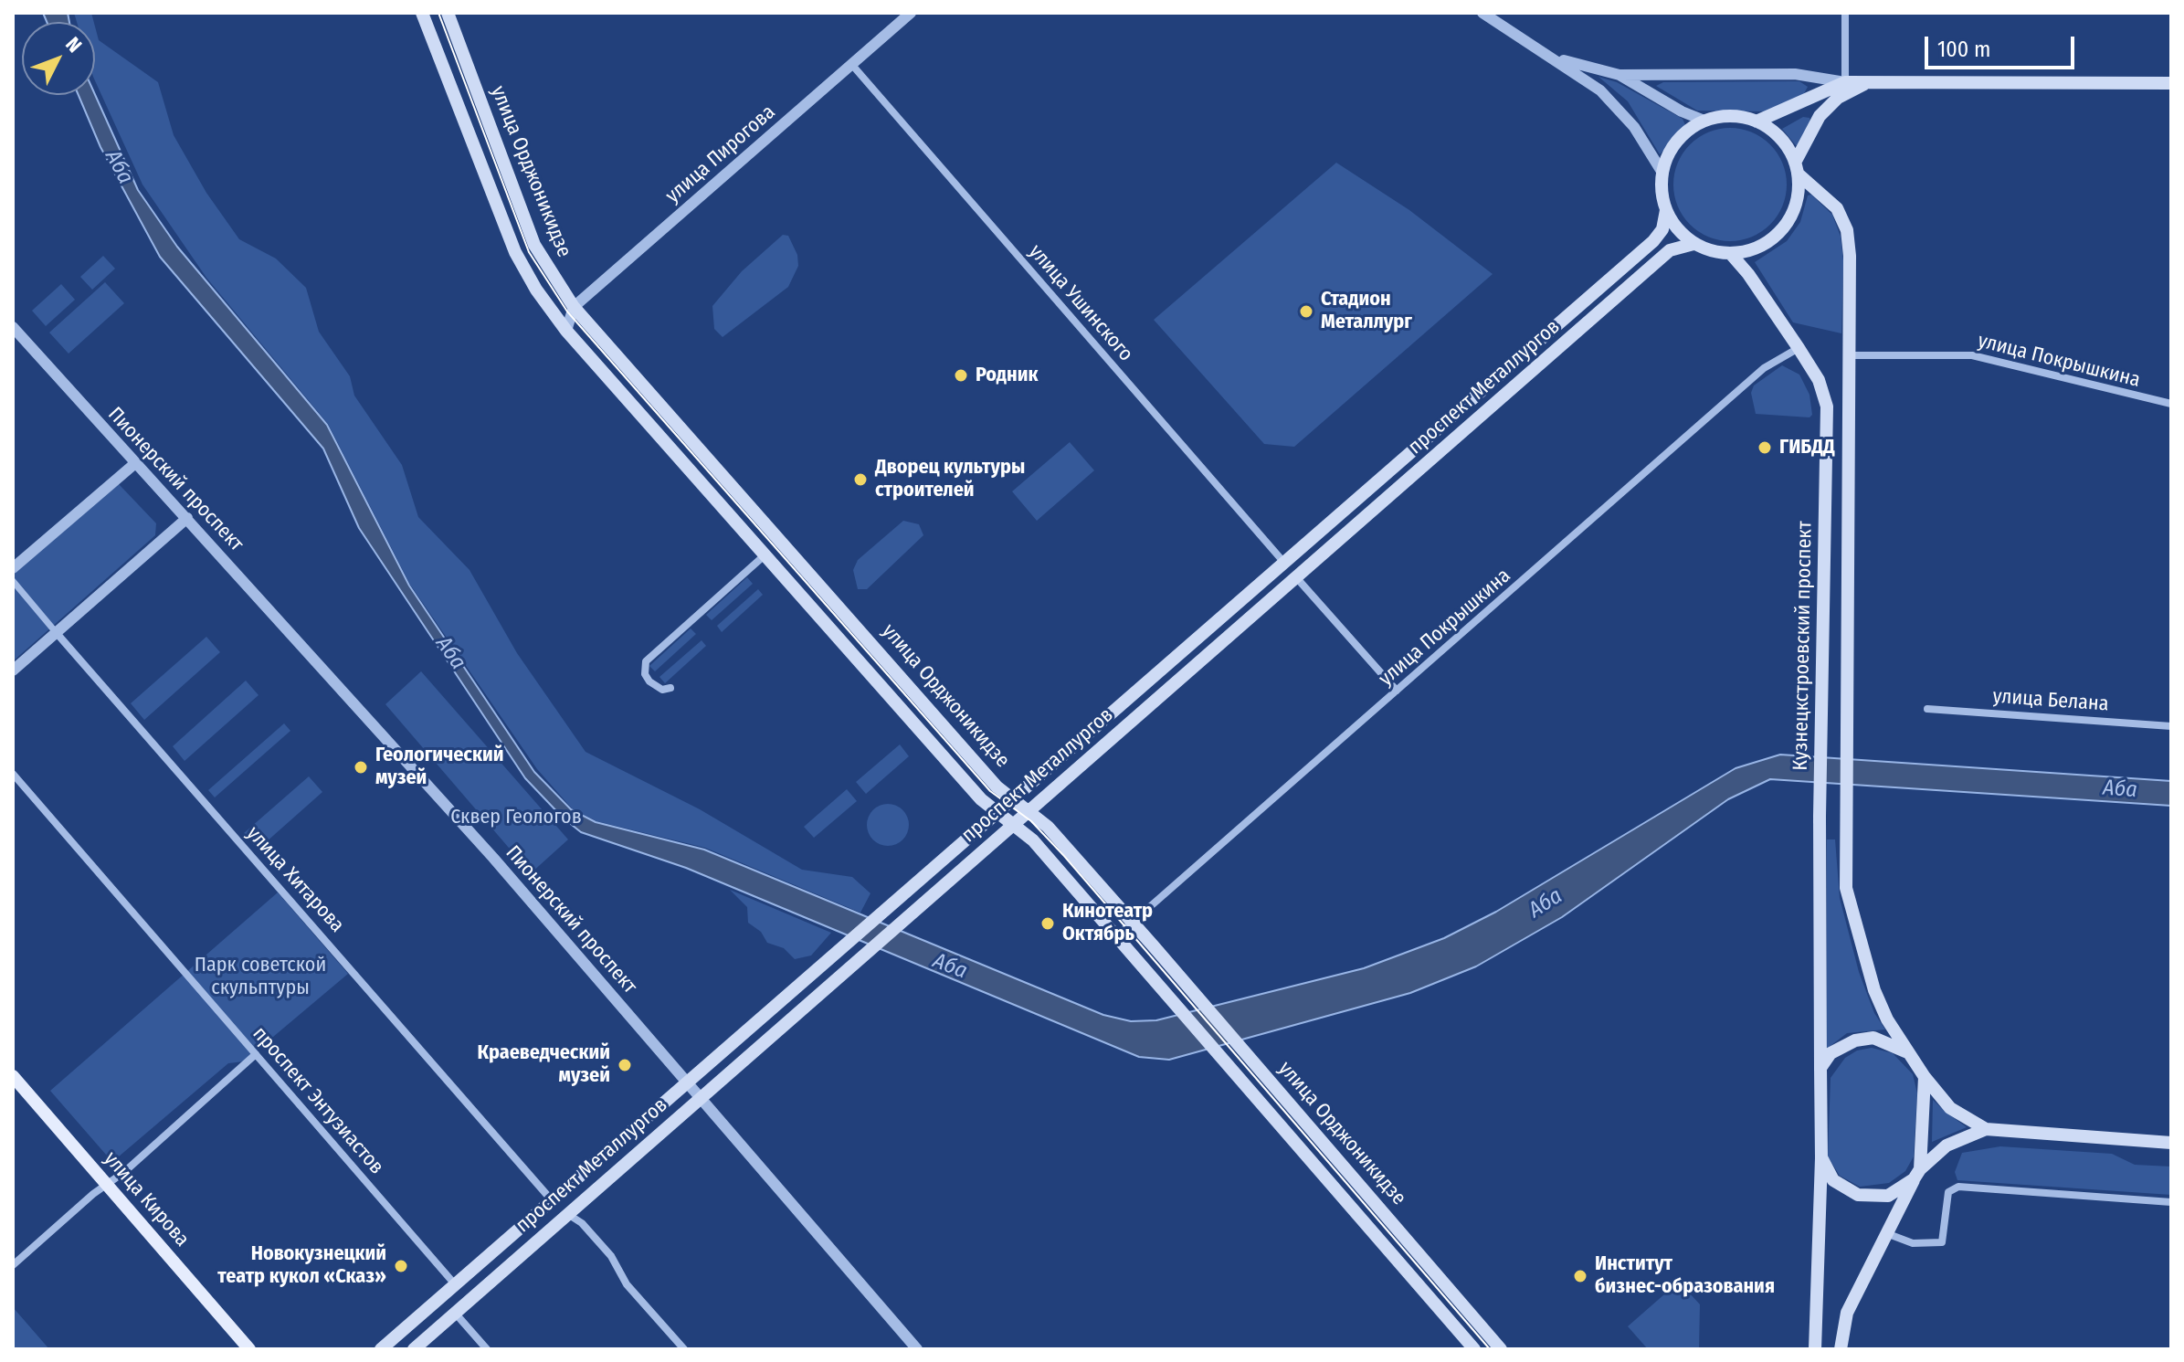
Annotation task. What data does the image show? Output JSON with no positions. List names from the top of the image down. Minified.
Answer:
{"streets":{"main road":["улица Орджоникидзе","проспект Металлургов","Кузнецкстроевский проспект","улица Кирова"],"street":["улица Пирогова","улица Ушинского","улица Покрышкина","Пионерский проспект","улица Белана","улица Хитарова","проспект Энтузиастов"]},"crossings":[["улица Пирогова","улица Орджоникидзе"],["улица Пирогова","улица Ушинского"],["улица Орджоникидзе","улица Покрышкина"],["улица Орджоникидзе","проспект Металлургов"],["улица Ушинского","проспект Металлургов"],["улица Покрышкина","Кузнецкстроевский проспект"],["проспект Металлургов","Пионерский проспект"],["проспект Металлургов","Кузнецкстроевский проспект"],["проспект Металлургов","улица Хитарова"],["проспект Металлургов","проспект Энтузиастов"]],"water":["Аба"],"parks":["Сквер Геологов","Парк советской скульптуры"],"places":["Стадион Металлург","Родник","ГИБДД","Дворец культуры строителей","Геологический музей","Кинотеатр Октябрь","Краеведческий музей","Новокузнецкий театр кукол «Сказ»","Институт бизнес-образования"],"scale_bar":"100 m","north":"top right"}
